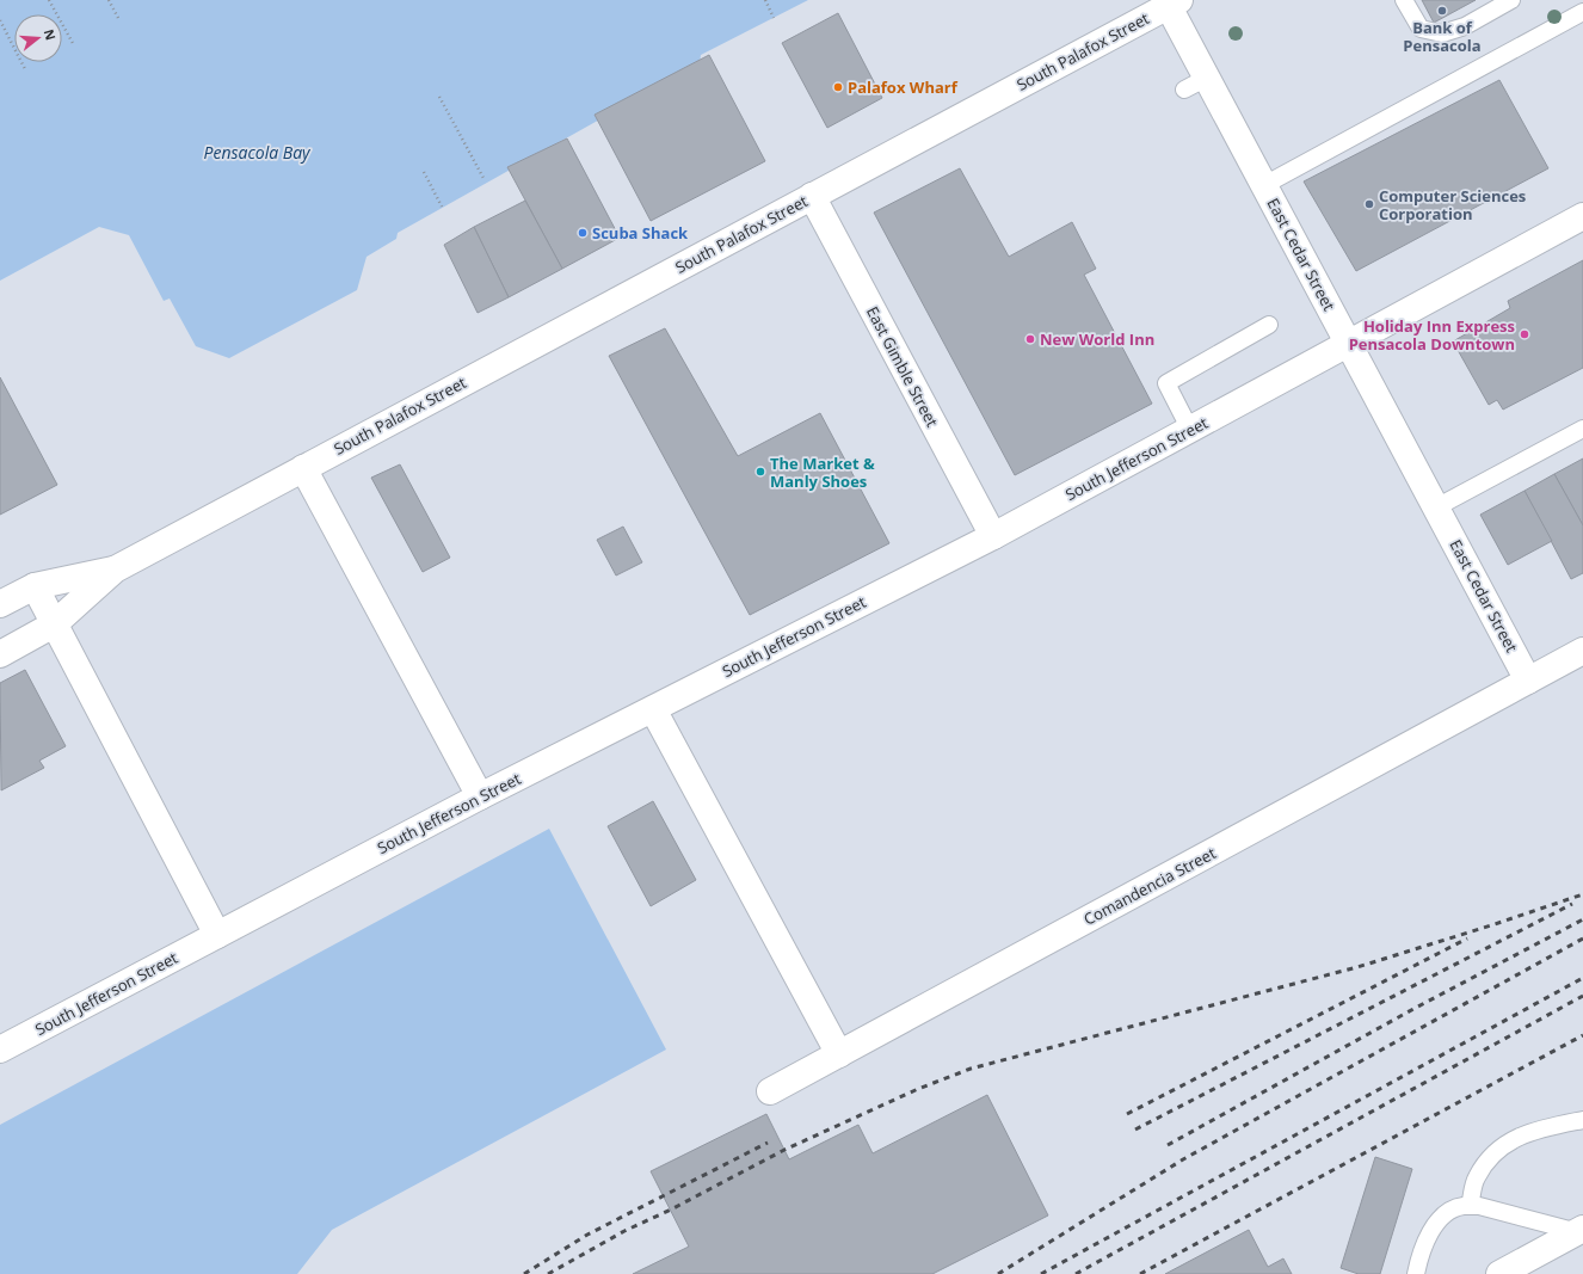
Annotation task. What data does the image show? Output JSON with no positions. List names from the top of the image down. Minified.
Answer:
{"streets":{"street":["South Palafox Street","East Cedar Street","East Gimble Street","South Jefferson Street","Comandencia Street"]},"crossings":[["South Palafox Street","East Cedar Street"],["South Palafox Street","East Gimble Street"],["East Cedar Street","South Jefferson Street"],["East Cedar Street","Comandencia Street"],["East Gimble Street","South Jefferson Street"]],"water":["Pensacola Bay"],"places":["Bank of Pensacola","Palafox Wharf","Computer Sciences Corporation","Scuba Shack","Holiday Inn Express Pensacola Downtown","New World Inn","The Market & Manly Shoes"],"north":"right"}
